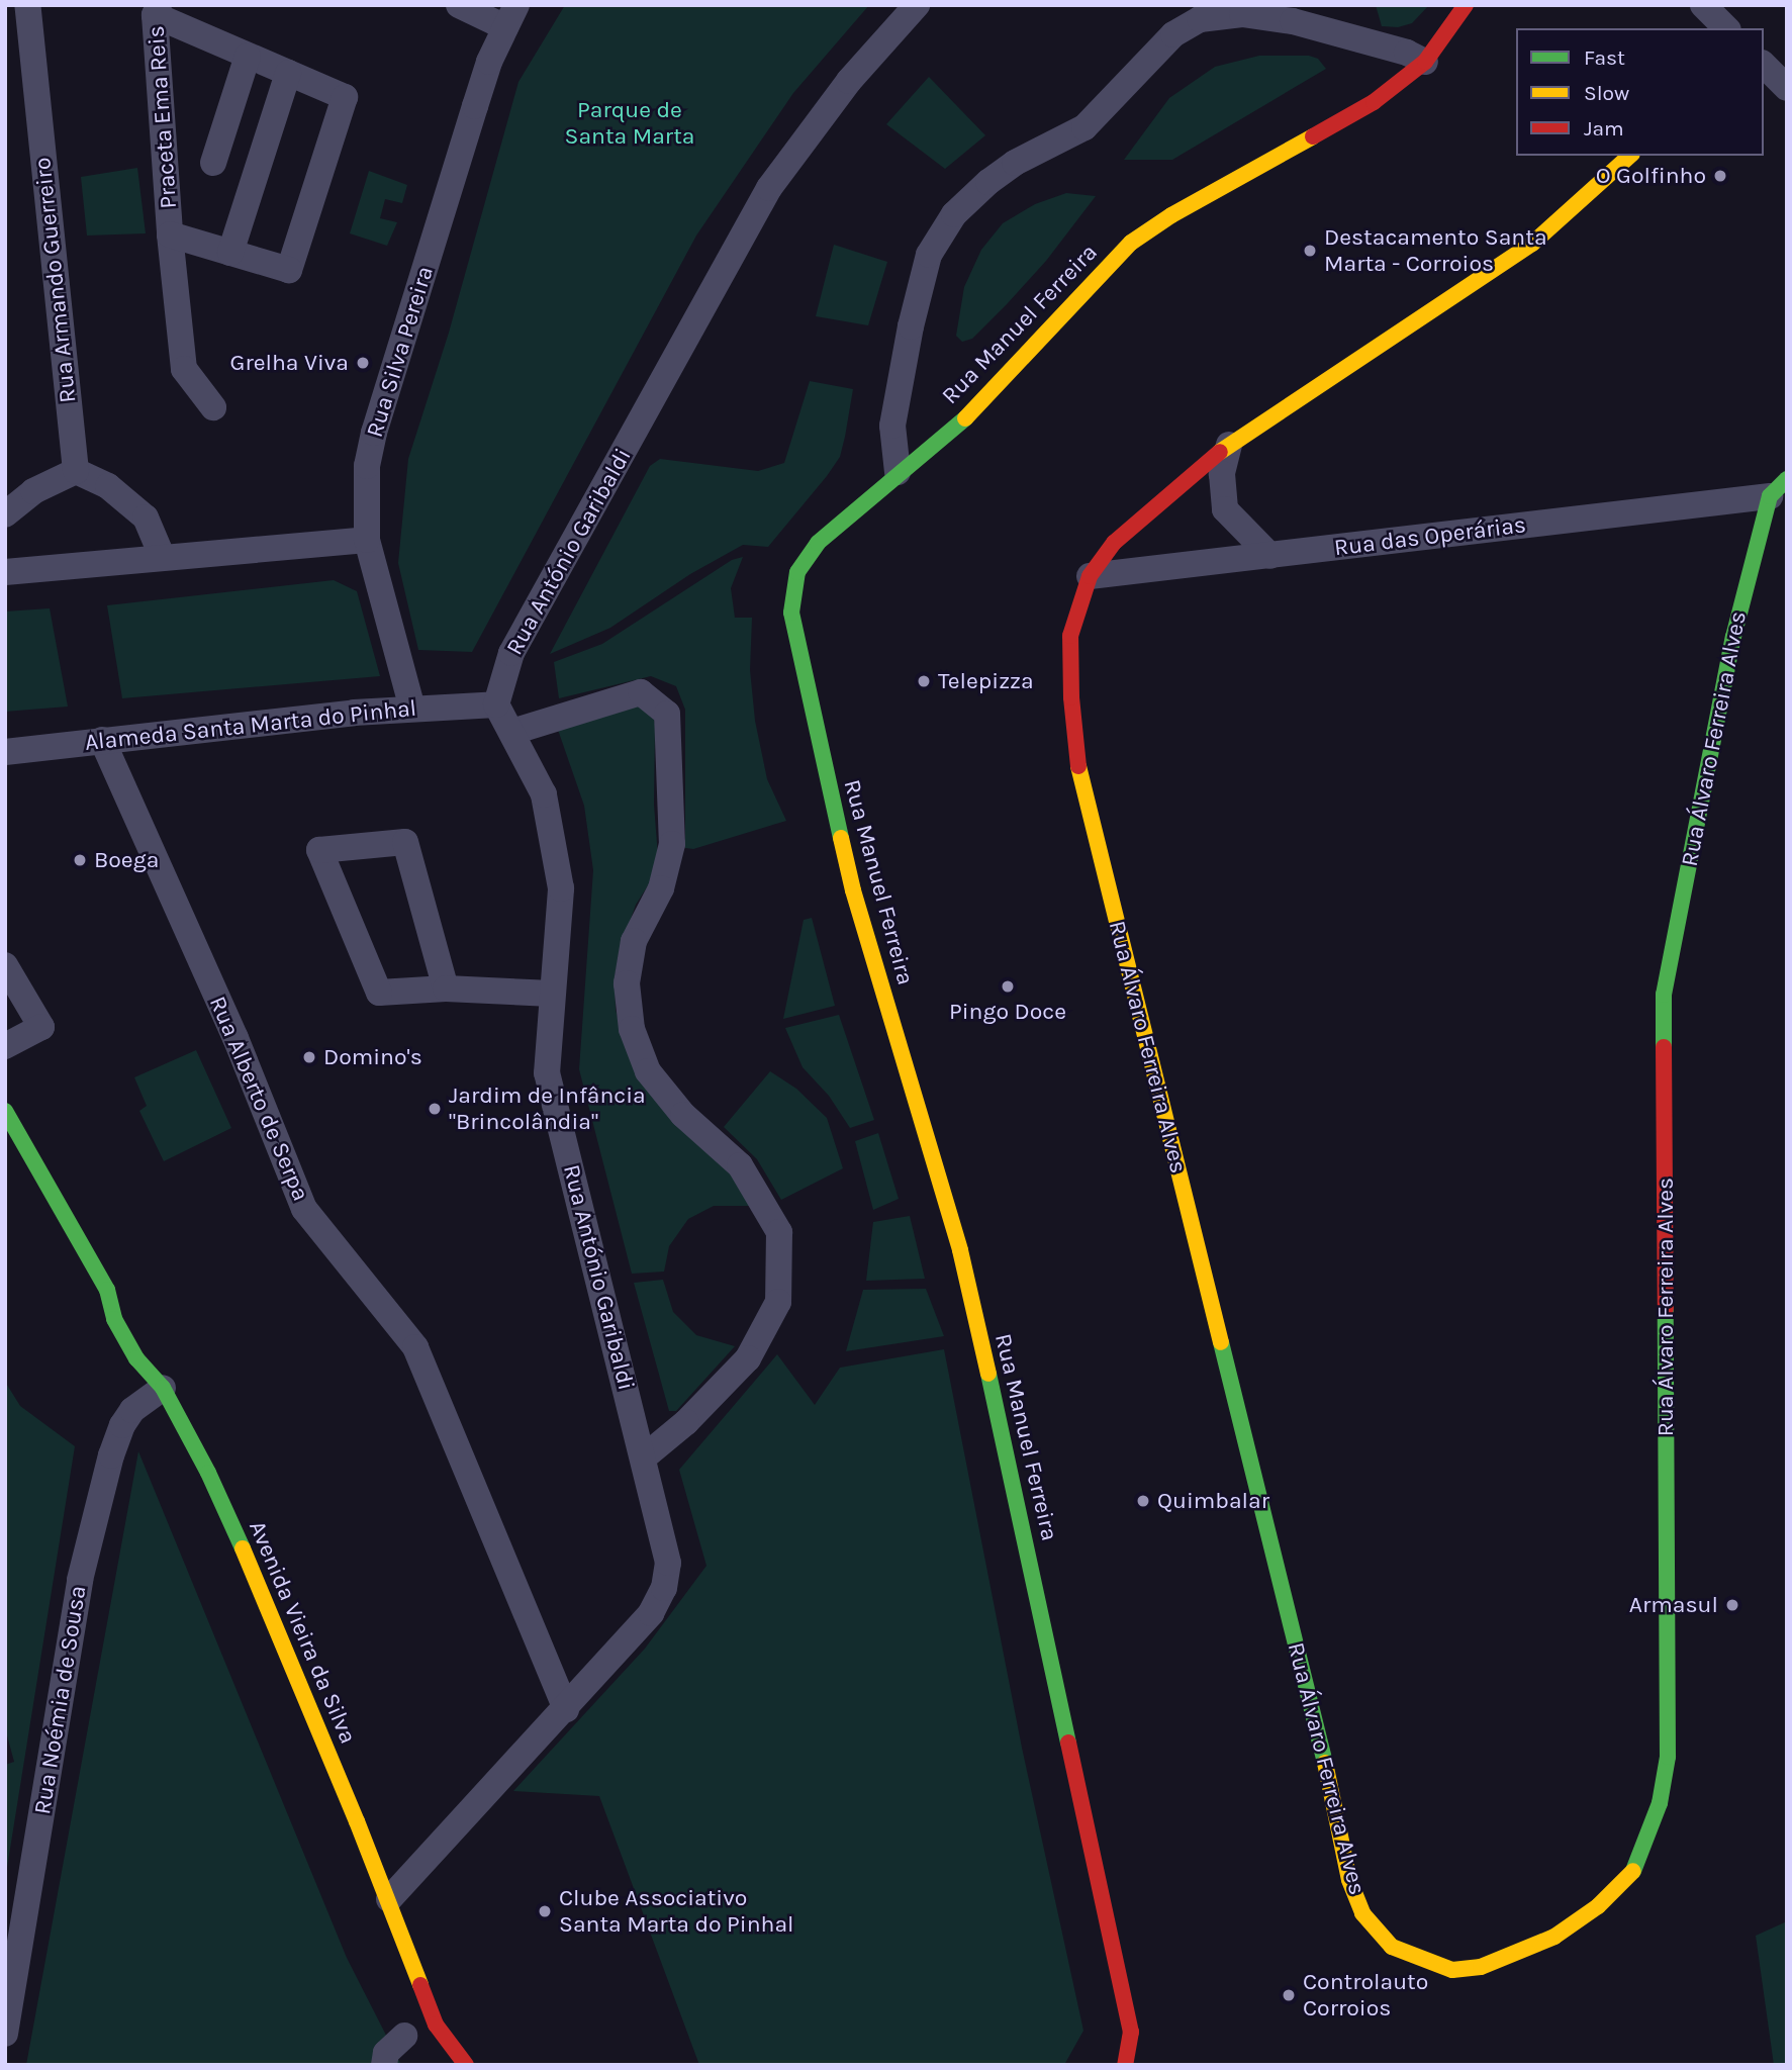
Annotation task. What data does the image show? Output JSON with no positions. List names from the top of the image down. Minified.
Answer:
{"streets":{"street":["Praceta Ema Reis","Rua Armando Guerreiro","Rua Manuel Ferreira","Rua Silva Pereira","Rua das Operárias","Rua António Garibaldi","Alameda Santa Marta do Pinhal","Rua Álvaro Ferreira Alves","Rua Alberto de Serpa","Avenida Vieira da Silva","Rua Noémia de Sousa"]},"crossings":[["Rua Silva Pereira","Alameda Santa Marta do Pinhal"],["Rua das Operárias","Rua Álvaro Ferreira Alves"],["Rua António Garibaldi","Alameda Santa Marta do Pinhal"],["Rua António Garibaldi","Rua Alberto de Serpa"],["Rua António Garibaldi","Avenida Vieira da Silva"],["Alameda Santa Marta do Pinhal","Rua Alberto de Serpa"],["Avenida Vieira da Silva","Rua Noémia de Sousa"]],"parks":["Parque de Santa Marta"],"places":["O Golfinho","Destacamento Santa Marta - Corroios","Grelha Viva","Telepizza","Boega","Pingo Doce","Domino's","Jardim de Infância \"Brincolândia\"","Quimbalar","Armasul","Clube Associativo Santa Marta do Pinhal","Controlauto Corroios"],"legend":["Fast","Slow","Jam"]}
